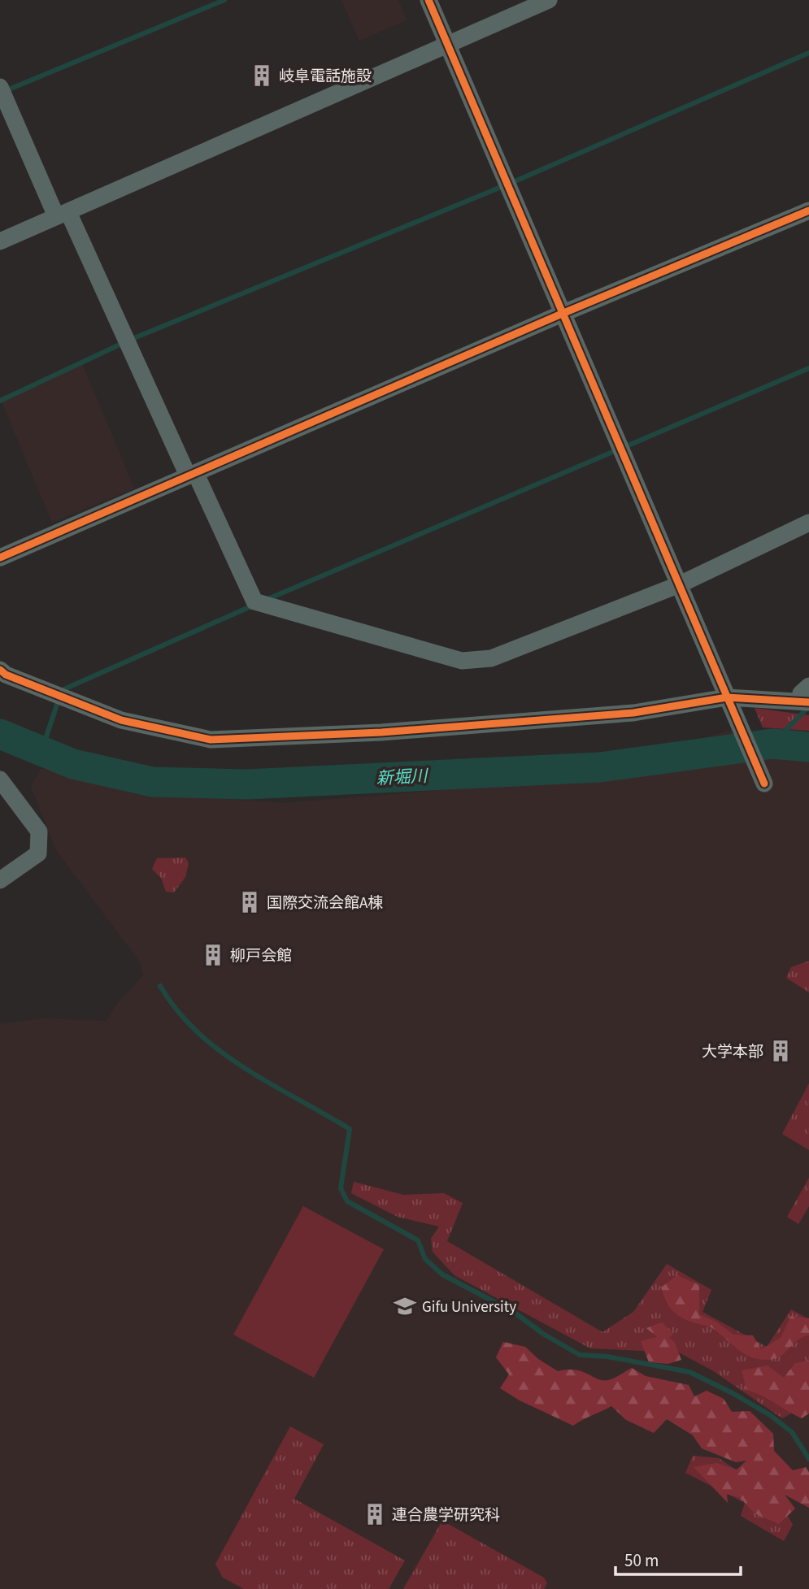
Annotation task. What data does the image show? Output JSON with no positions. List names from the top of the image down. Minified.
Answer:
{"water":["新堀川"],"places":{"building":["岐阜電話施設","国際交流会館A棟","柳戸会館","大学本部","連合農学研究科"],"school or university":["Gifu University"]},"scale_bar":"50 m"}
